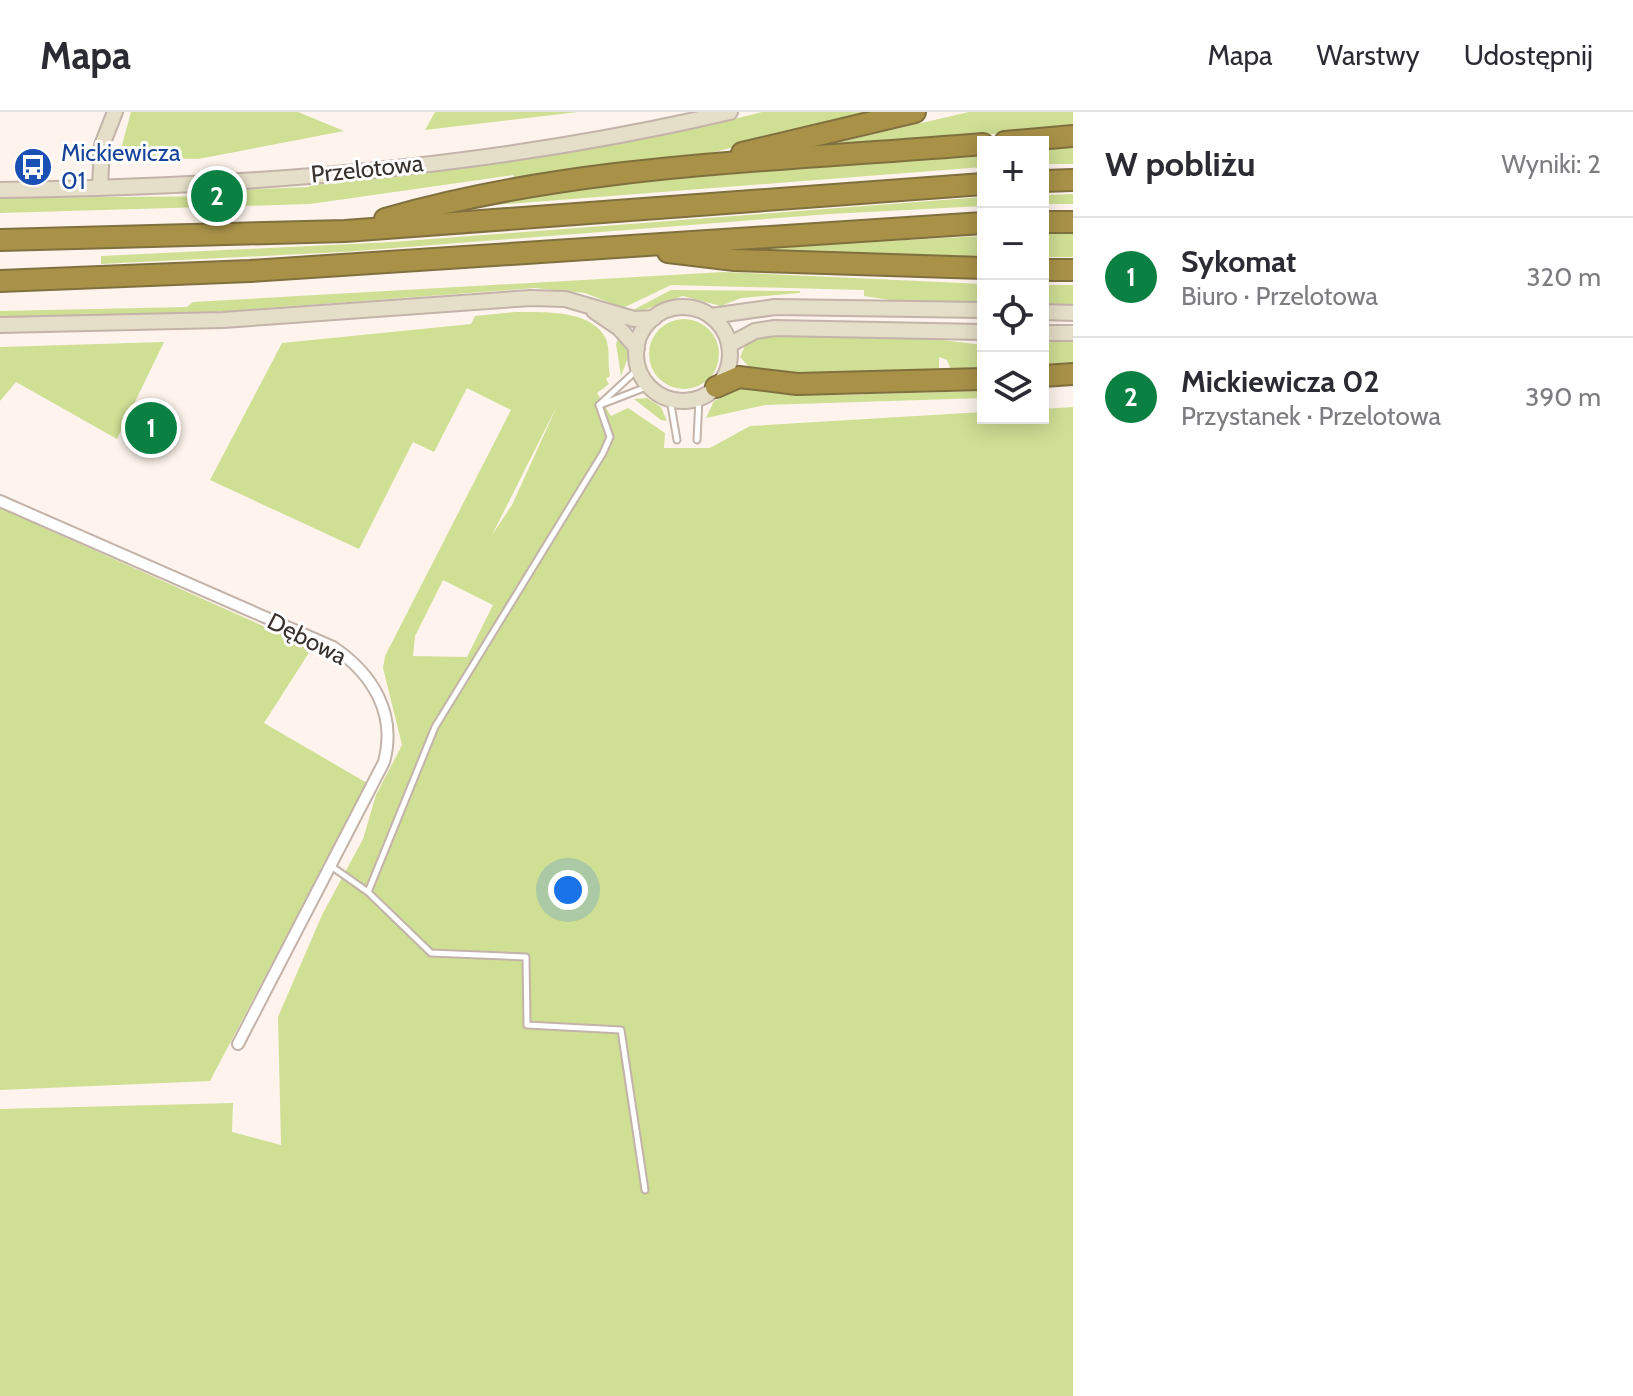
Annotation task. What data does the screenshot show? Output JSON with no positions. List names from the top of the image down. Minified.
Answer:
{"streets":{"street":["Przelotowa","Dębowa"]},"places":{"bus stop":["Mickiewicza 01"]},"page":{"header":"Mapa","nav":["Mapa","Warstwy","Udostępnij"],"heading":["W pobliżu","Wyniki: 2"],"map_buttons":["+","−"],"pins":["2","1"],"list":[{"mark":"1","name":"Sykomat","note":"Biuro · Przelotowa","value":"320 m"},{"mark":"2","name":"Mickiewicza 02","note":"Przystanek · Przelotowa","value":"390 m"}]}}
